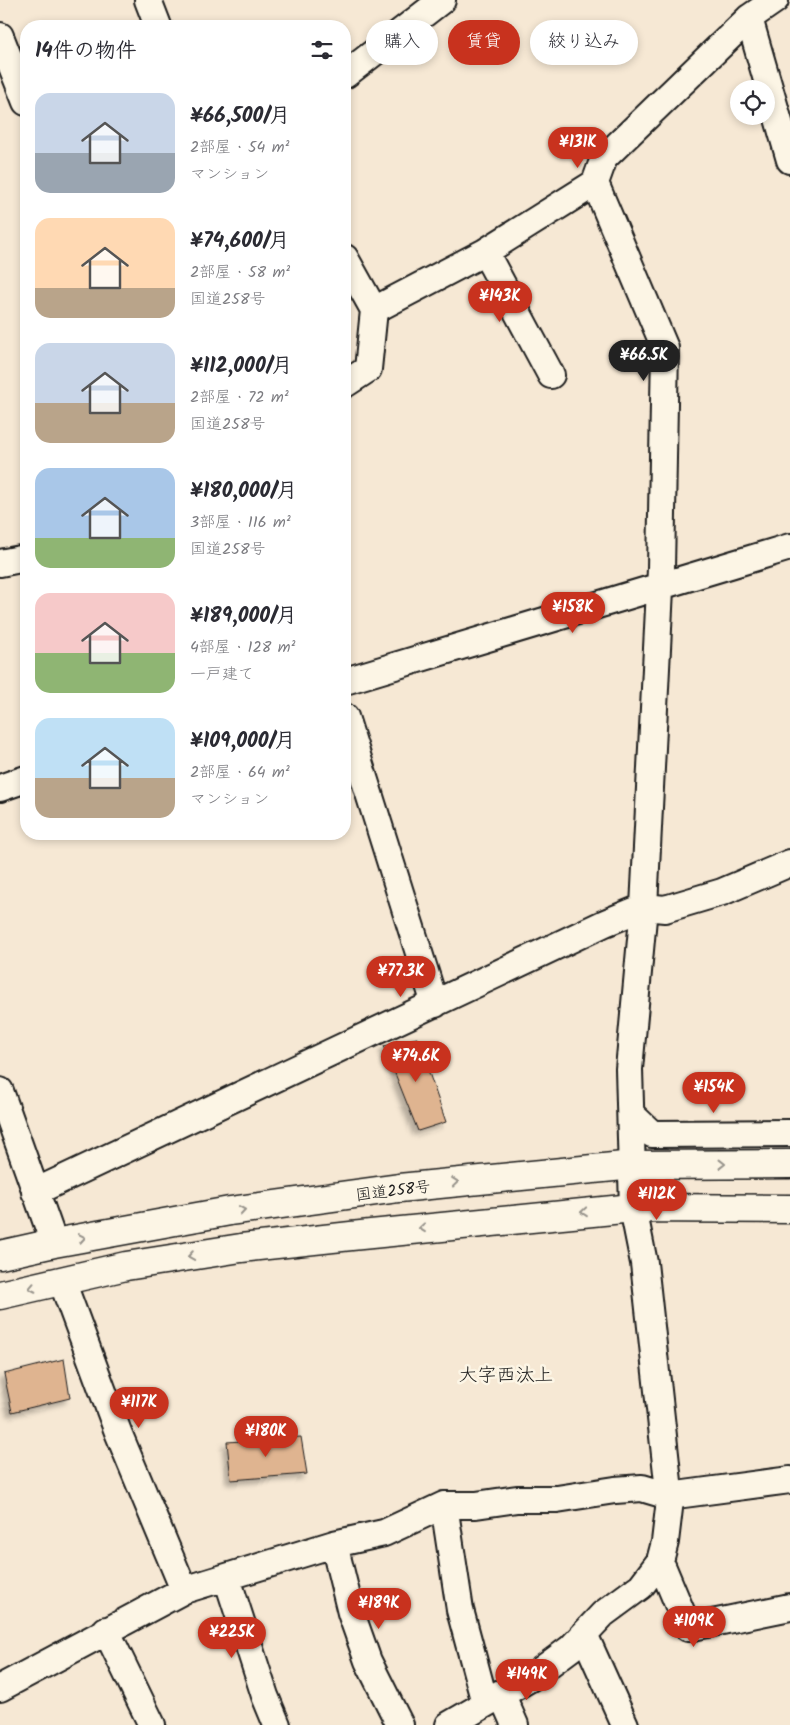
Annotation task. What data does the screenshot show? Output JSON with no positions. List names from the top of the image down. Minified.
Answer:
{"streets":{"highway":["国道258号"]},"districts":["大字西汰上"],"page":{"chip":["購入","賃貸","絞り込み"],"heading":"14件の物件","list":[{"name":"¥66,500/月","note":"2部屋 · 54 m² · マンション"},{"name":"¥74,600/月","note":"2部屋 · 58 m² · 国道258号"},{"name":"¥112,000/月","note":"2部屋 · 72 m² · 国道258号"},{"name":"¥180,000/月","note":"3部屋 · 116 m² · 国道258号"},{"name":"¥189,000/月","note":"4部屋 · 128 m² · 一戸建て"},{"name":"¥109,000/月","note":"2部屋 · 64 m² · マンション"}],"price":["¥131K","¥143K","¥66.5K","¥158K","¥77.3K","¥74.6K","¥154K","¥112K","¥117K","¥180K","¥189K","¥109K","¥225K","¥149K"]}}
